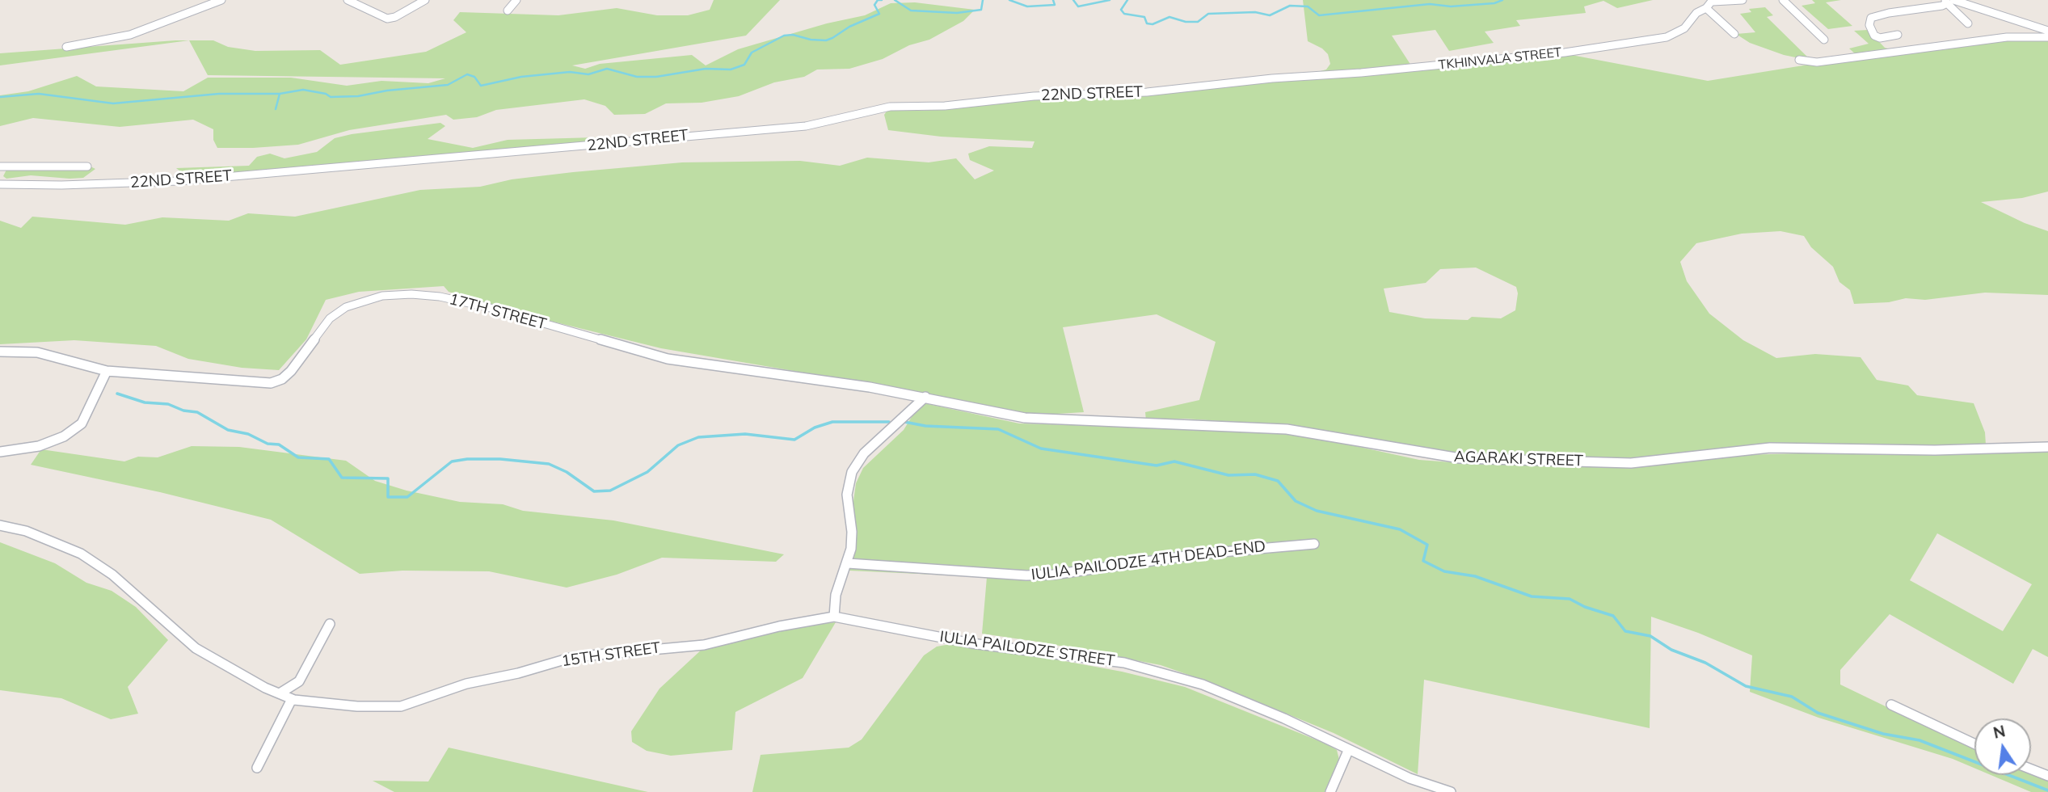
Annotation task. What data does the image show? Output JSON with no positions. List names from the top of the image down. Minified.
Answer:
{"streets":{"street":["TKHINVALA STREET","22ND STREET","17TH STREET","AGARAKI STREET","IULIA PAILODZE 4TH DEAD-END","IULIA PAILODZE STREET","15TH STREET"]},"crossings":[["TKHINVALA STREET","22ND STREET"],["17TH STREET","AGARAKI STREET"],["IULIA PAILODZE STREET","15TH STREET"]],"north":"top"}
